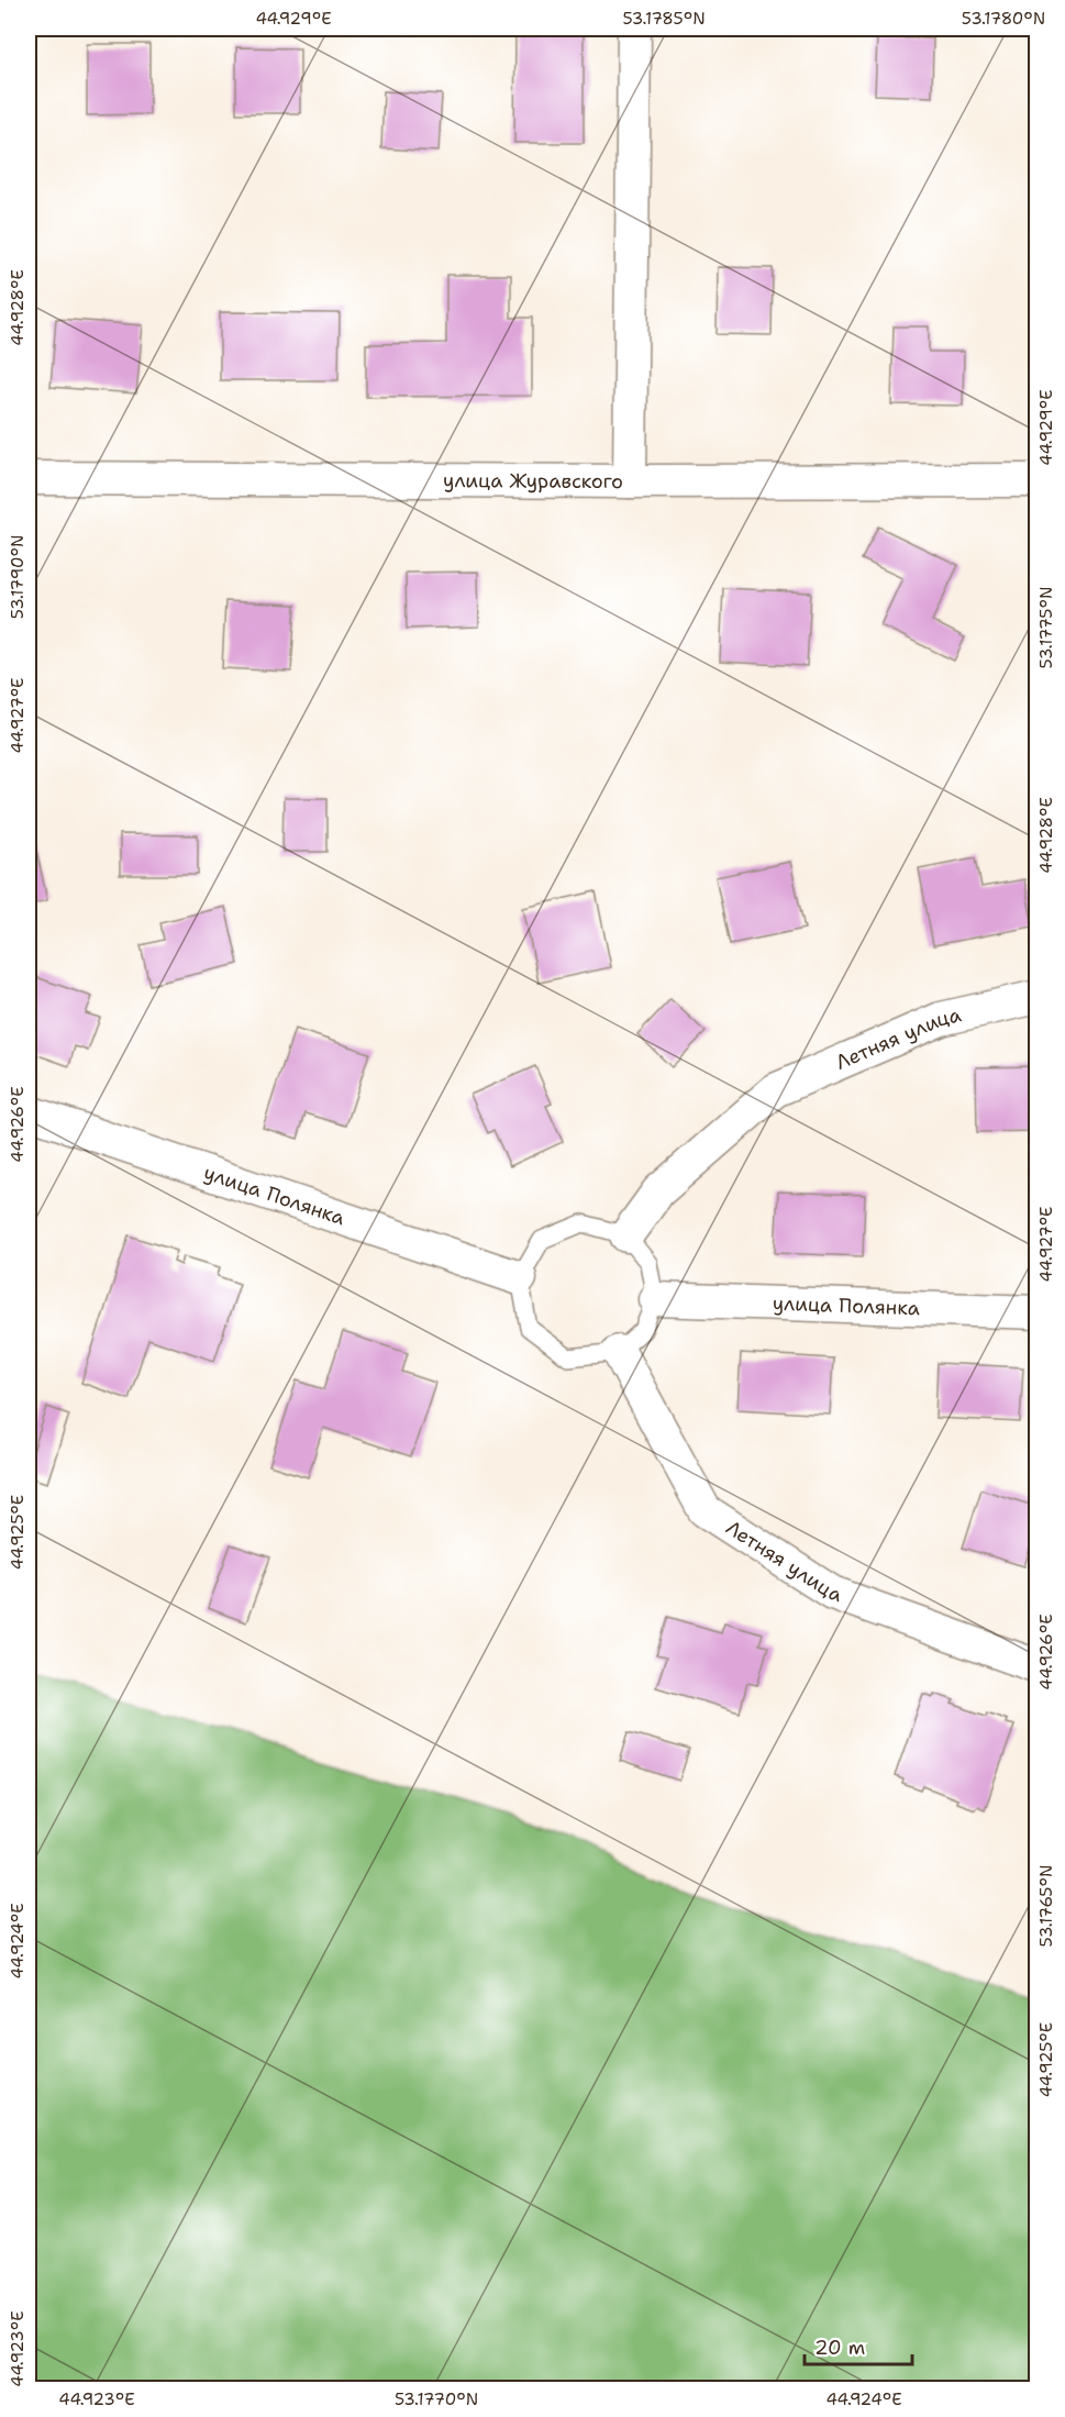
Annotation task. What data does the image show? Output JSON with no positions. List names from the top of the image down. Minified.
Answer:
{"streets":{"street":["улица Журавского","Летняя улица","улица Полянка"]},"crossings":[["Летняя улица","улица Полянка"]],"scale_bar":"20 m","coordinates":["44.929°E","53.1785°N","53.1780°N","44.928°E","53.1790°N","53.1775°N","44.927°E","44.926°E","44.925°E","53.1765°N","44.924°E","44.923°E","53.1770°N"]}
